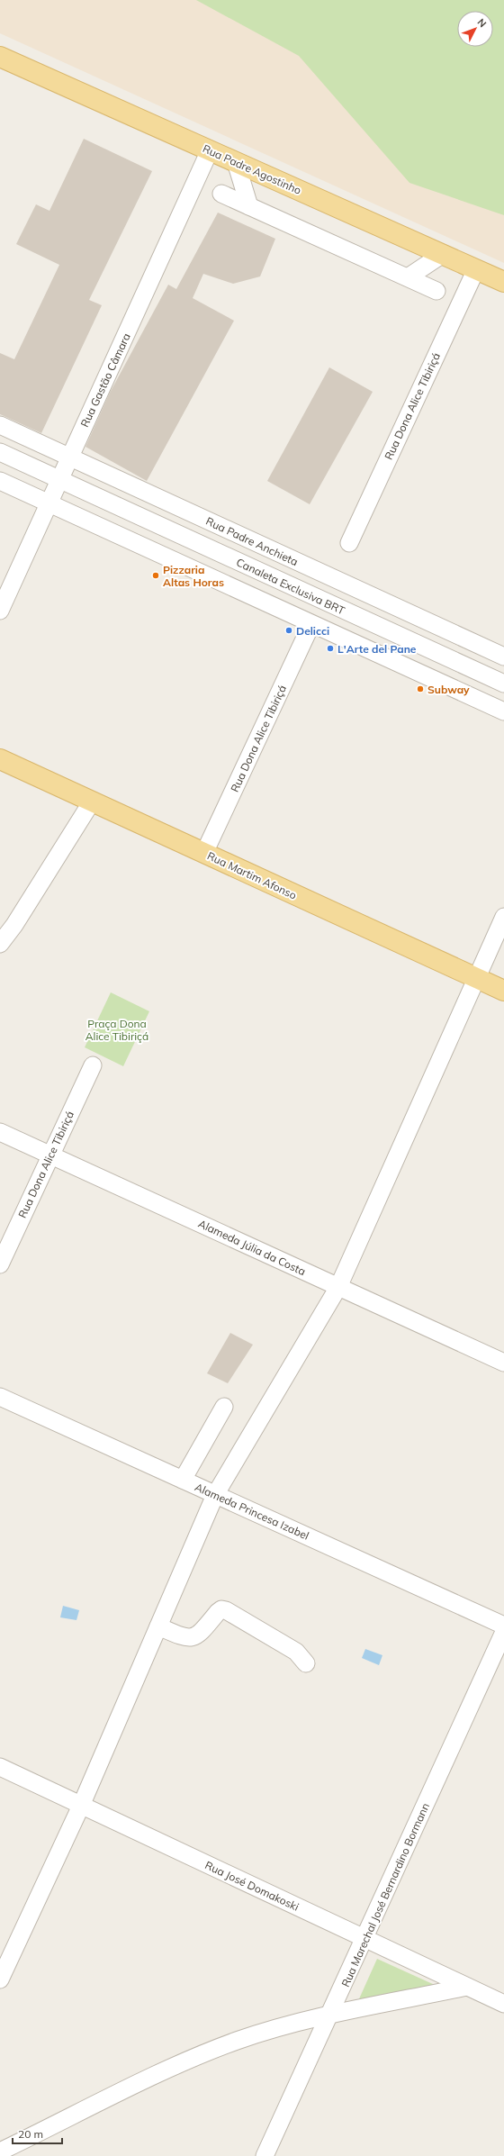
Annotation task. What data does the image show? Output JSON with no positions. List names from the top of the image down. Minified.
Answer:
{"streets":{"main road":["Rua Padre Agostinho","Rua Martim Afonso"],"street":["Rua Gastão Câmara","Rua Dona Alice Tibiriçá","Rua Padre Anchieta","Canaleta Exclusiva BRT","Alameda Júlia da Costa","Alameda Princesa Izabel","Rua José Domakoski","Rua Marechal José Bernardino Bormann"]},"crossings":[["Rua Padre Agostinho","Rua Gastão Câmara"],["Rua Padre Agostinho","Rua Dona Alice Tibiriçá"],["Rua Gastão Câmara","Rua Padre Anchieta"],["Rua Gastão Câmara","Canaleta Exclusiva BRT"],["Rua Dona Alice Tibiriçá","Rua Martim Afonso"],["Rua Dona Alice Tibiriçá","Alameda Júlia da Costa"],["Rua José Domakoski","Rua Marechal José Bernardino Bormann"]],"parks":["Praça Dona Alice Tibiriçá"],"places":["Pizzaria Altas Horas","Delicci","L'Arte del Pane","Subway"],"scale_bar":"20 m","north":"top right"}
